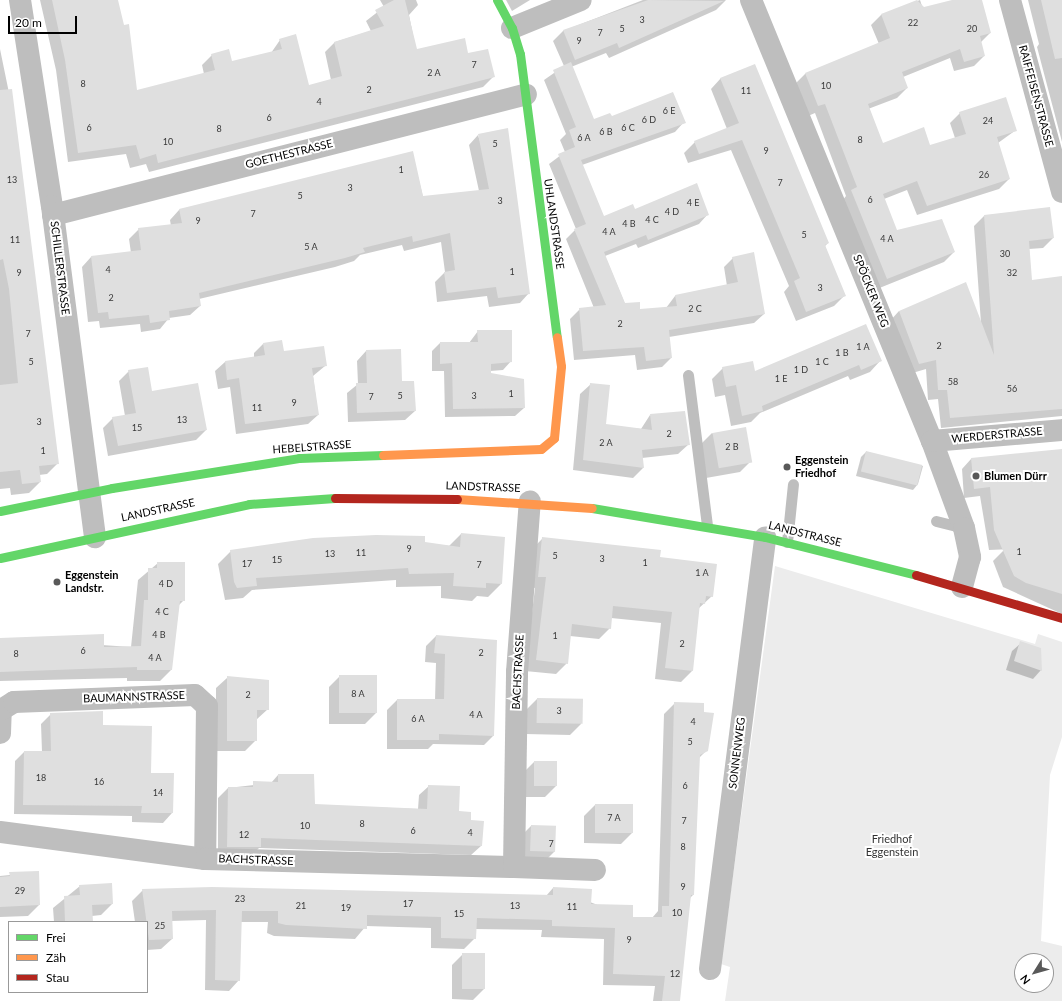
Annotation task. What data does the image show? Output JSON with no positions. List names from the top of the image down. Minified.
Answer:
{"streets":{"street":["RAIFFEISENSTRASSE","GOETHESTRASSE","UHLANDSTRASSE","SCHILLERSTRASSE","SPÖCKER WEG","WERDERSTRASSE","HEBELSTRASSE","LANDSTRASSE","BACHSTRASSE","BAUMANNSTRASSE","SONNENWEG"]},"crossings":[["GOETHESTRASSE","UHLANDSTRASSE"],["GOETHESTRASSE","SCHILLERSTRASSE"],["UHLANDSTRASSE","HEBELSTRASSE"],["SCHILLERSTRASSE","HEBELSTRASSE"],["SCHILLERSTRASSE","LANDSTRASSE"],["SPÖCKER WEG","WERDERSTRASSE"],["SPÖCKER WEG","LANDSTRASSE"],["LANDSTRASSE","BACHSTRASSE"],["LANDSTRASSE","SONNENWEG"],["BACHSTRASSE","BAUMANNSTRASSE"]],"parks":["Friedhof Eggenstein"],"places":["Eggenstein Friedhof","Blumen Dürr","Eggenstein Landstr."],"house_numbers":["3","22","5","20","7","9","7","2 A","8","10","2","11","4","6 E","6","6 D","24","6","6 C","8","6 B","6 A","8","10","5","9","1","26","13","7","3","5","6","3","4 E","4 D","7","4 C","9","4 B","4 A","5","4 A","11","5 A","30","4","1","9","32","3","2","2 C","2","7","2","1 A","1 B","5","1 C","1 D","1 E","58","56","1","5","3","7","9","11","13","3","15","2","2 A","2 B","1","9","1","11","13","5","3","15","1","17","7","1 A","4 D","4 C","4 B","1","2","6","2","8","4 A","8 A","2","3","4 A","6 A","4","5","18","16","6","14","7 A","7","8","10","6","4","12","7","8","9","29","23","17","21","13","11","19","10","15","25","9","12"],"legend":["Frei","Zäh","Stau"],"scale_bar":"20 m","north":"bottom left"}
